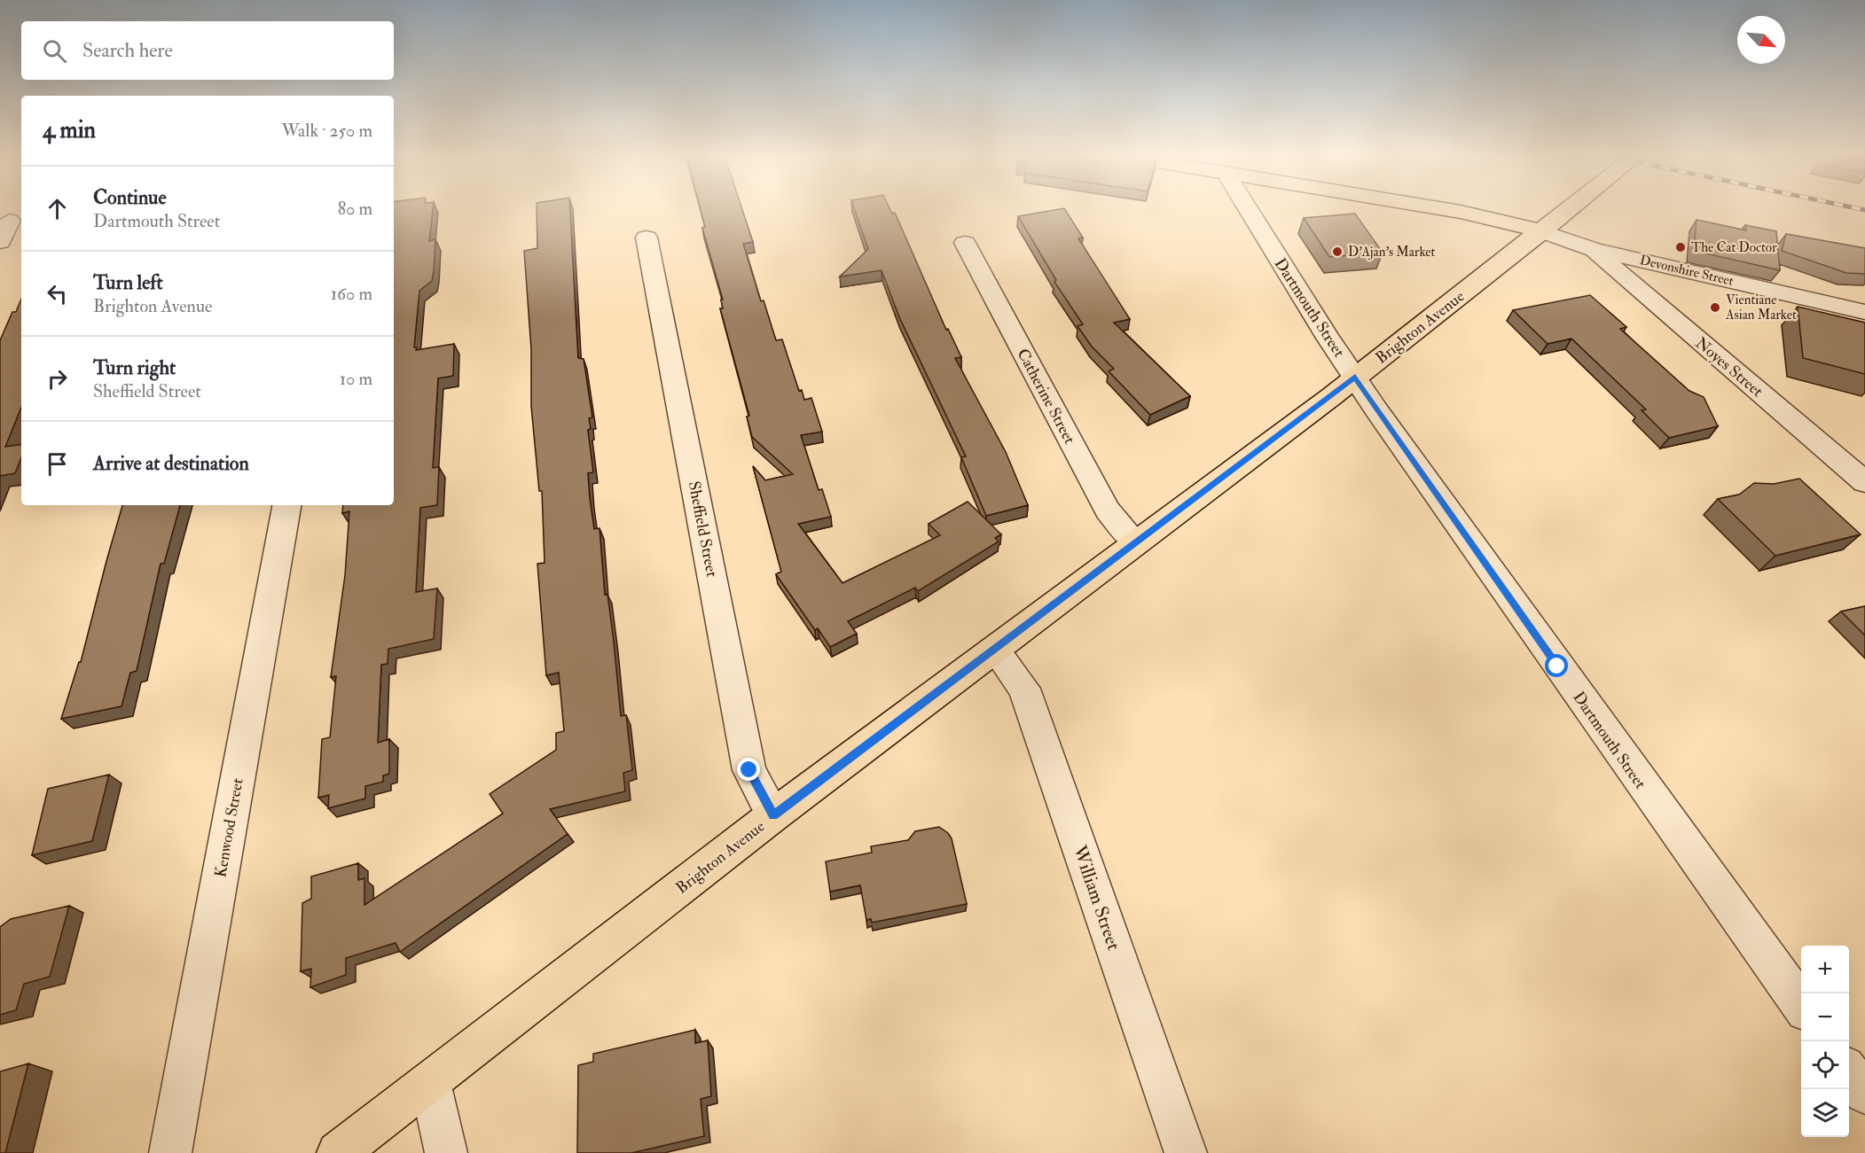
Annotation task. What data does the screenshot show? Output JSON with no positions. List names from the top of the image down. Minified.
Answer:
{"streets":{"main road":["Brighton Avenue"],"street":["Devonshire Street","Dartmouth Street","Noyes Street","Catherine Street","Sheffield Street","Kenwood Street","William Street"]},"crossings":[["Devonshire Street","Brighton Avenue"],["Devonshire Street","Noyes Street"],["Dartmouth Street","Brighton Avenue"],["Brighton Avenue","Catherine Street"],["Brighton Avenue","Sheffield Street"],["Brighton Avenue","William Street"]],"places":["The Cat Doctor","D’Ajan’s Market","Vientiane Asian Market"],"north":"bottom right","page":{"search":"Search here","heading":["4 min","Walk · 250 m"],"list":[["Continue","Dartmouth Street","80 m"],["Turn left","Brighton Avenue","160 m"],["Turn right","Sheffield Street","10 m"],"Arrive at destination"],"map_buttons":["+","−"]}}
